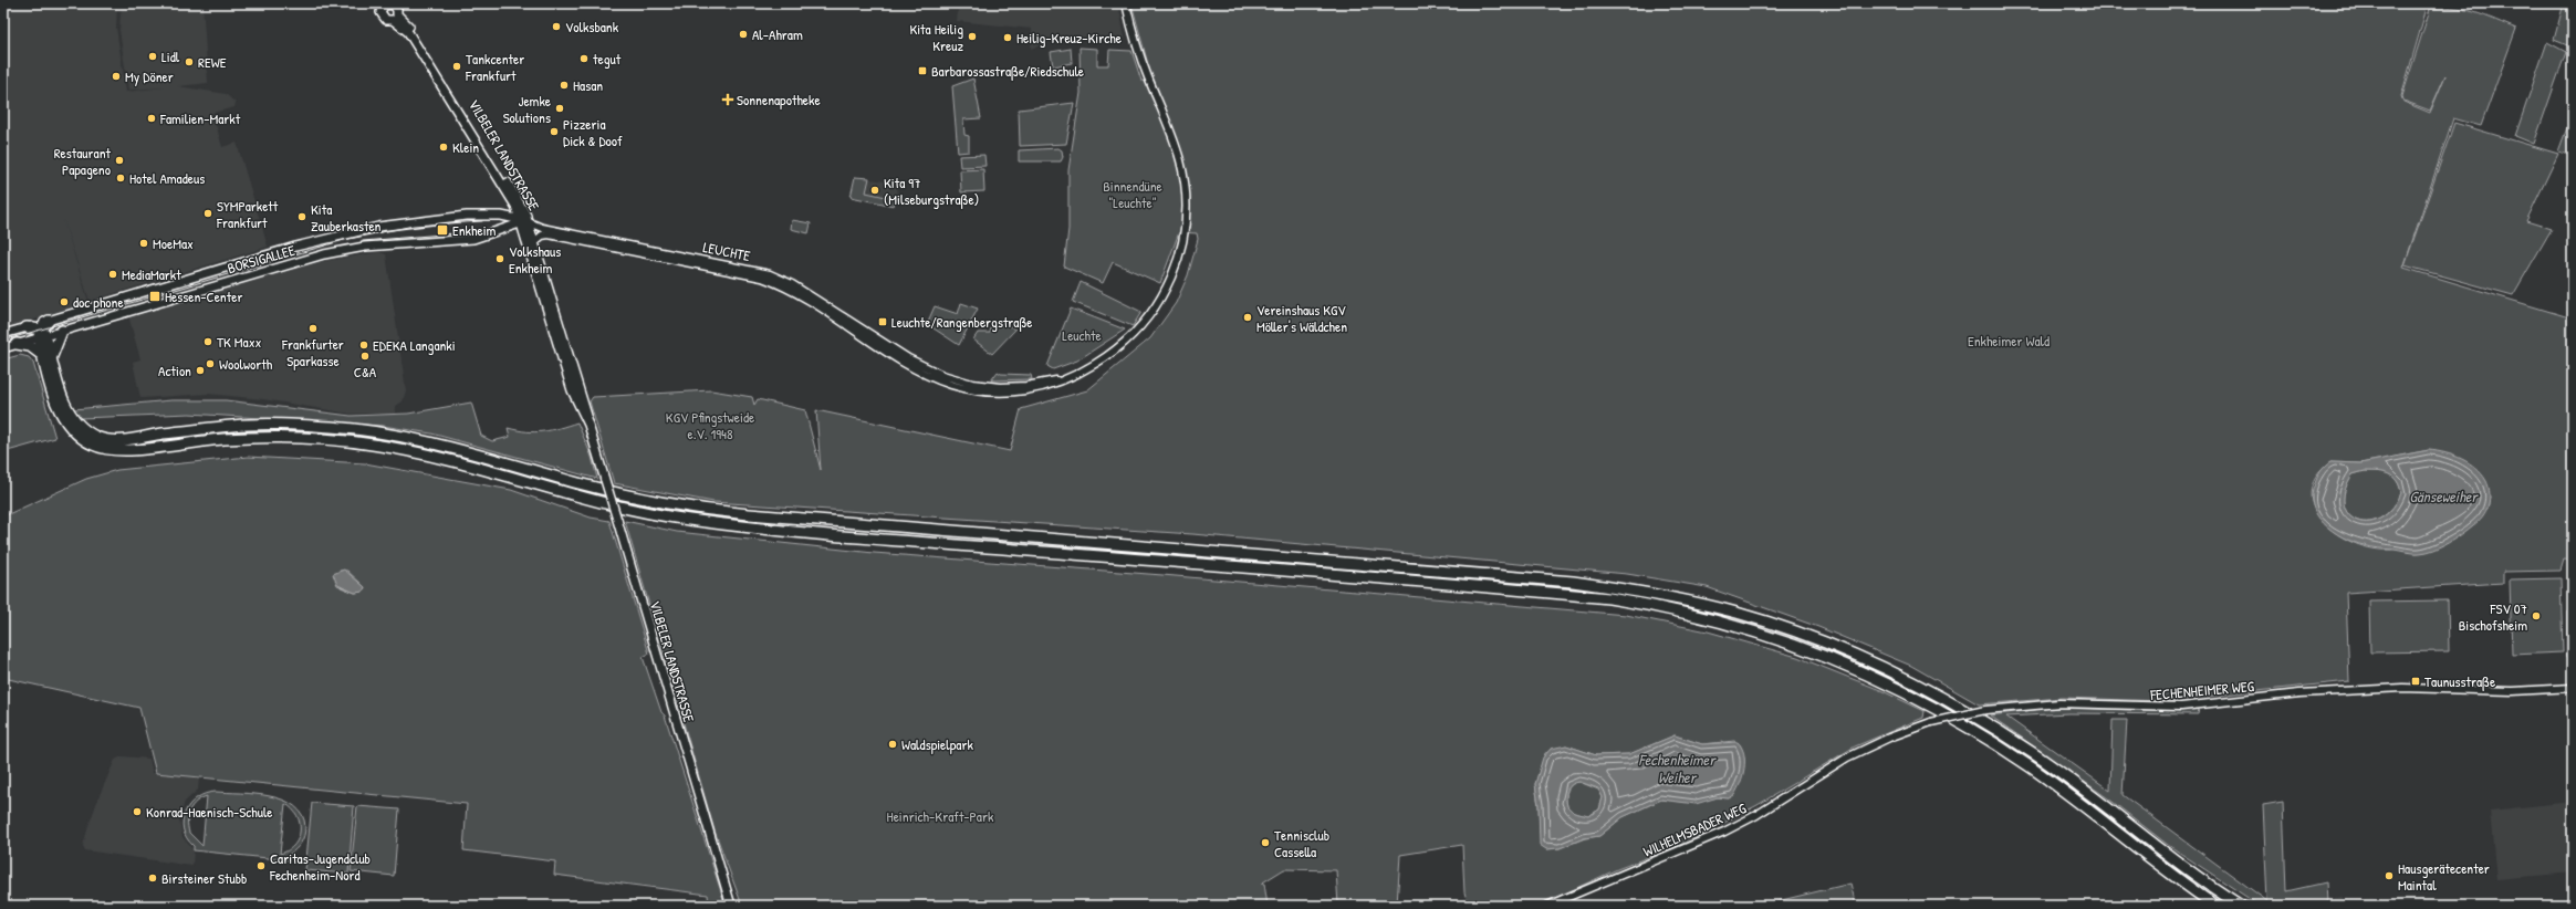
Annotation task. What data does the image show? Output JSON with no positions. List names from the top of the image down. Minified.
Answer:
{"streets":{"main road":["VILBELER LANDSTRASSE","BORSIGALLEE"],"street":["LEUCHTE","FECHENHEIMER WEG","WILHELMSBADER WEG"]},"crossings":[["VILBELER LANDSTRASSE","LEUCHTE"],["VILBELER LANDSTRASSE","BORSIGALLEE"],["LEUCHTE","BORSIGALLEE"],["FECHENHEIMER WEG","WILHELMSBADER WEG"]],"water":["Gänseweiher","Fechenheimer Weiher"],"parks":["Binnendüne \"Leuchte\"","Leuchte","Enkheimer Wald","KGV Pfingstweide e.V. 1948","Heinrich-Kraft-Park"],"places":{"other":["Volksbank","Al-Ahram","Kita Heilig Kreuz","Heilig-Kreuz-Kirche","Lidl","tegut","REWE","Tankcenter Frankfurt","My Döner","Hasan","Jemke Solutions","Familien-Markt","Pizzeria Dick & Doof","Klein","Restaurant Papageno","Hotel Amadeus","Kita 97 (Milseburgstraße)","SYMParkett Frankfurt","Kita Zauberkasten","MoeMax","Volkshaus Enkheim","MediaMarkt","doc phone","Vereinshaus KGV Möller's Wäldchen","Frankfurter Sparkasse","TK Maxx","EDEKA Langanki","C&A","Woolworth","Action","FSV 07 Bischofsheim","Waldspielpark","Konrad-Haenisch-Schule","Tennisclub Cassella","Caritas-Jugendclub Fechenheim-Nord","Hausgerätecenter Maintal","Birsteiner Stubb"],"transit":["Barbarossastraße/Riedschule","Enkheim","Hessen-Center","Leuchte/Rangenbergstraße","Taunusstraße"],"health":["Sonnenapotheke"]}}
